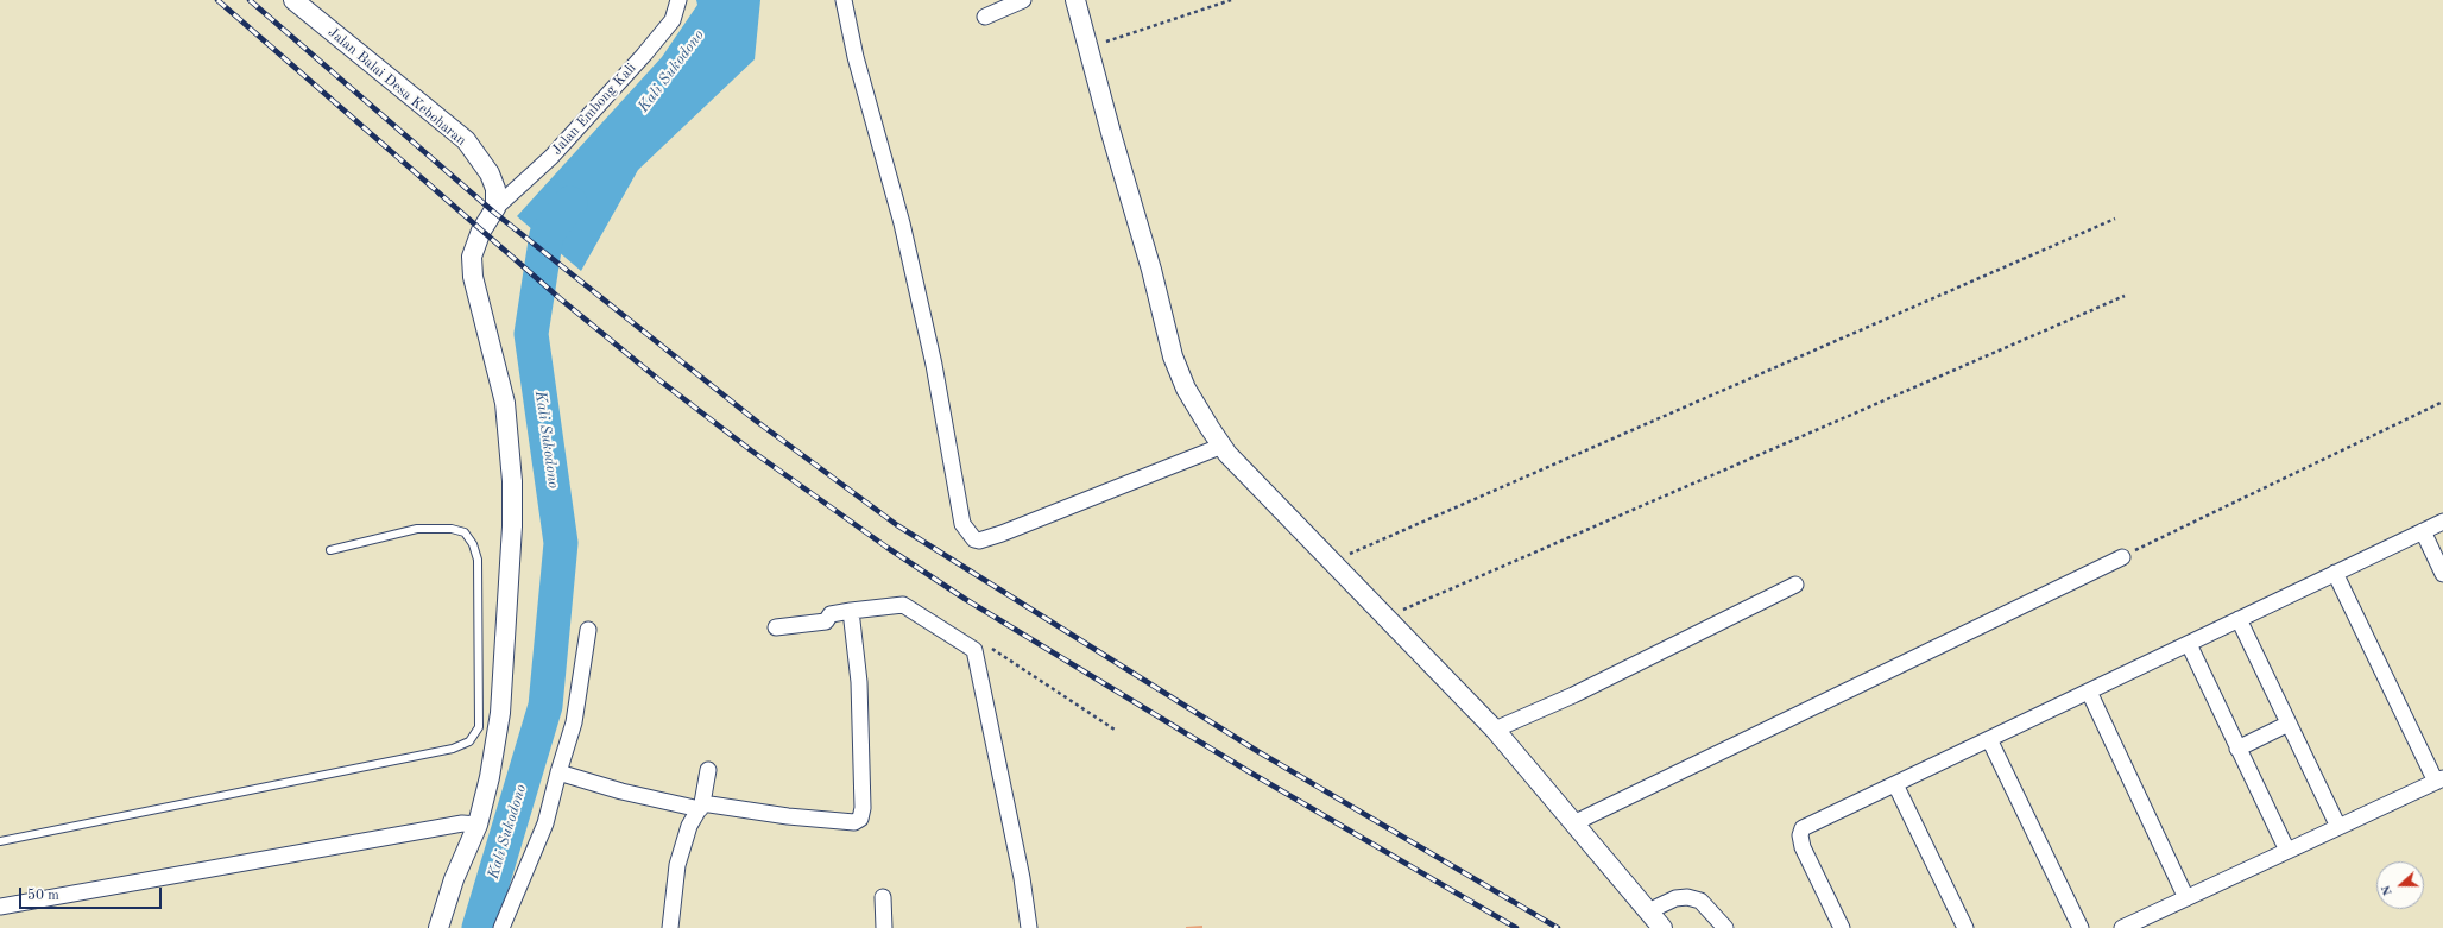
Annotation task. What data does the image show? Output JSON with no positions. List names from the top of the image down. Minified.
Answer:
{"streets":{"street":["Jalan Balai Desa Keboharan","Jalan Embong Kali"]},"crossings":[["Jalan Balai Desa Keboharan","Jalan Embong Kali"]],"water":["Kali Sukodono"],"scale_bar":"50 m","north":"left"}
